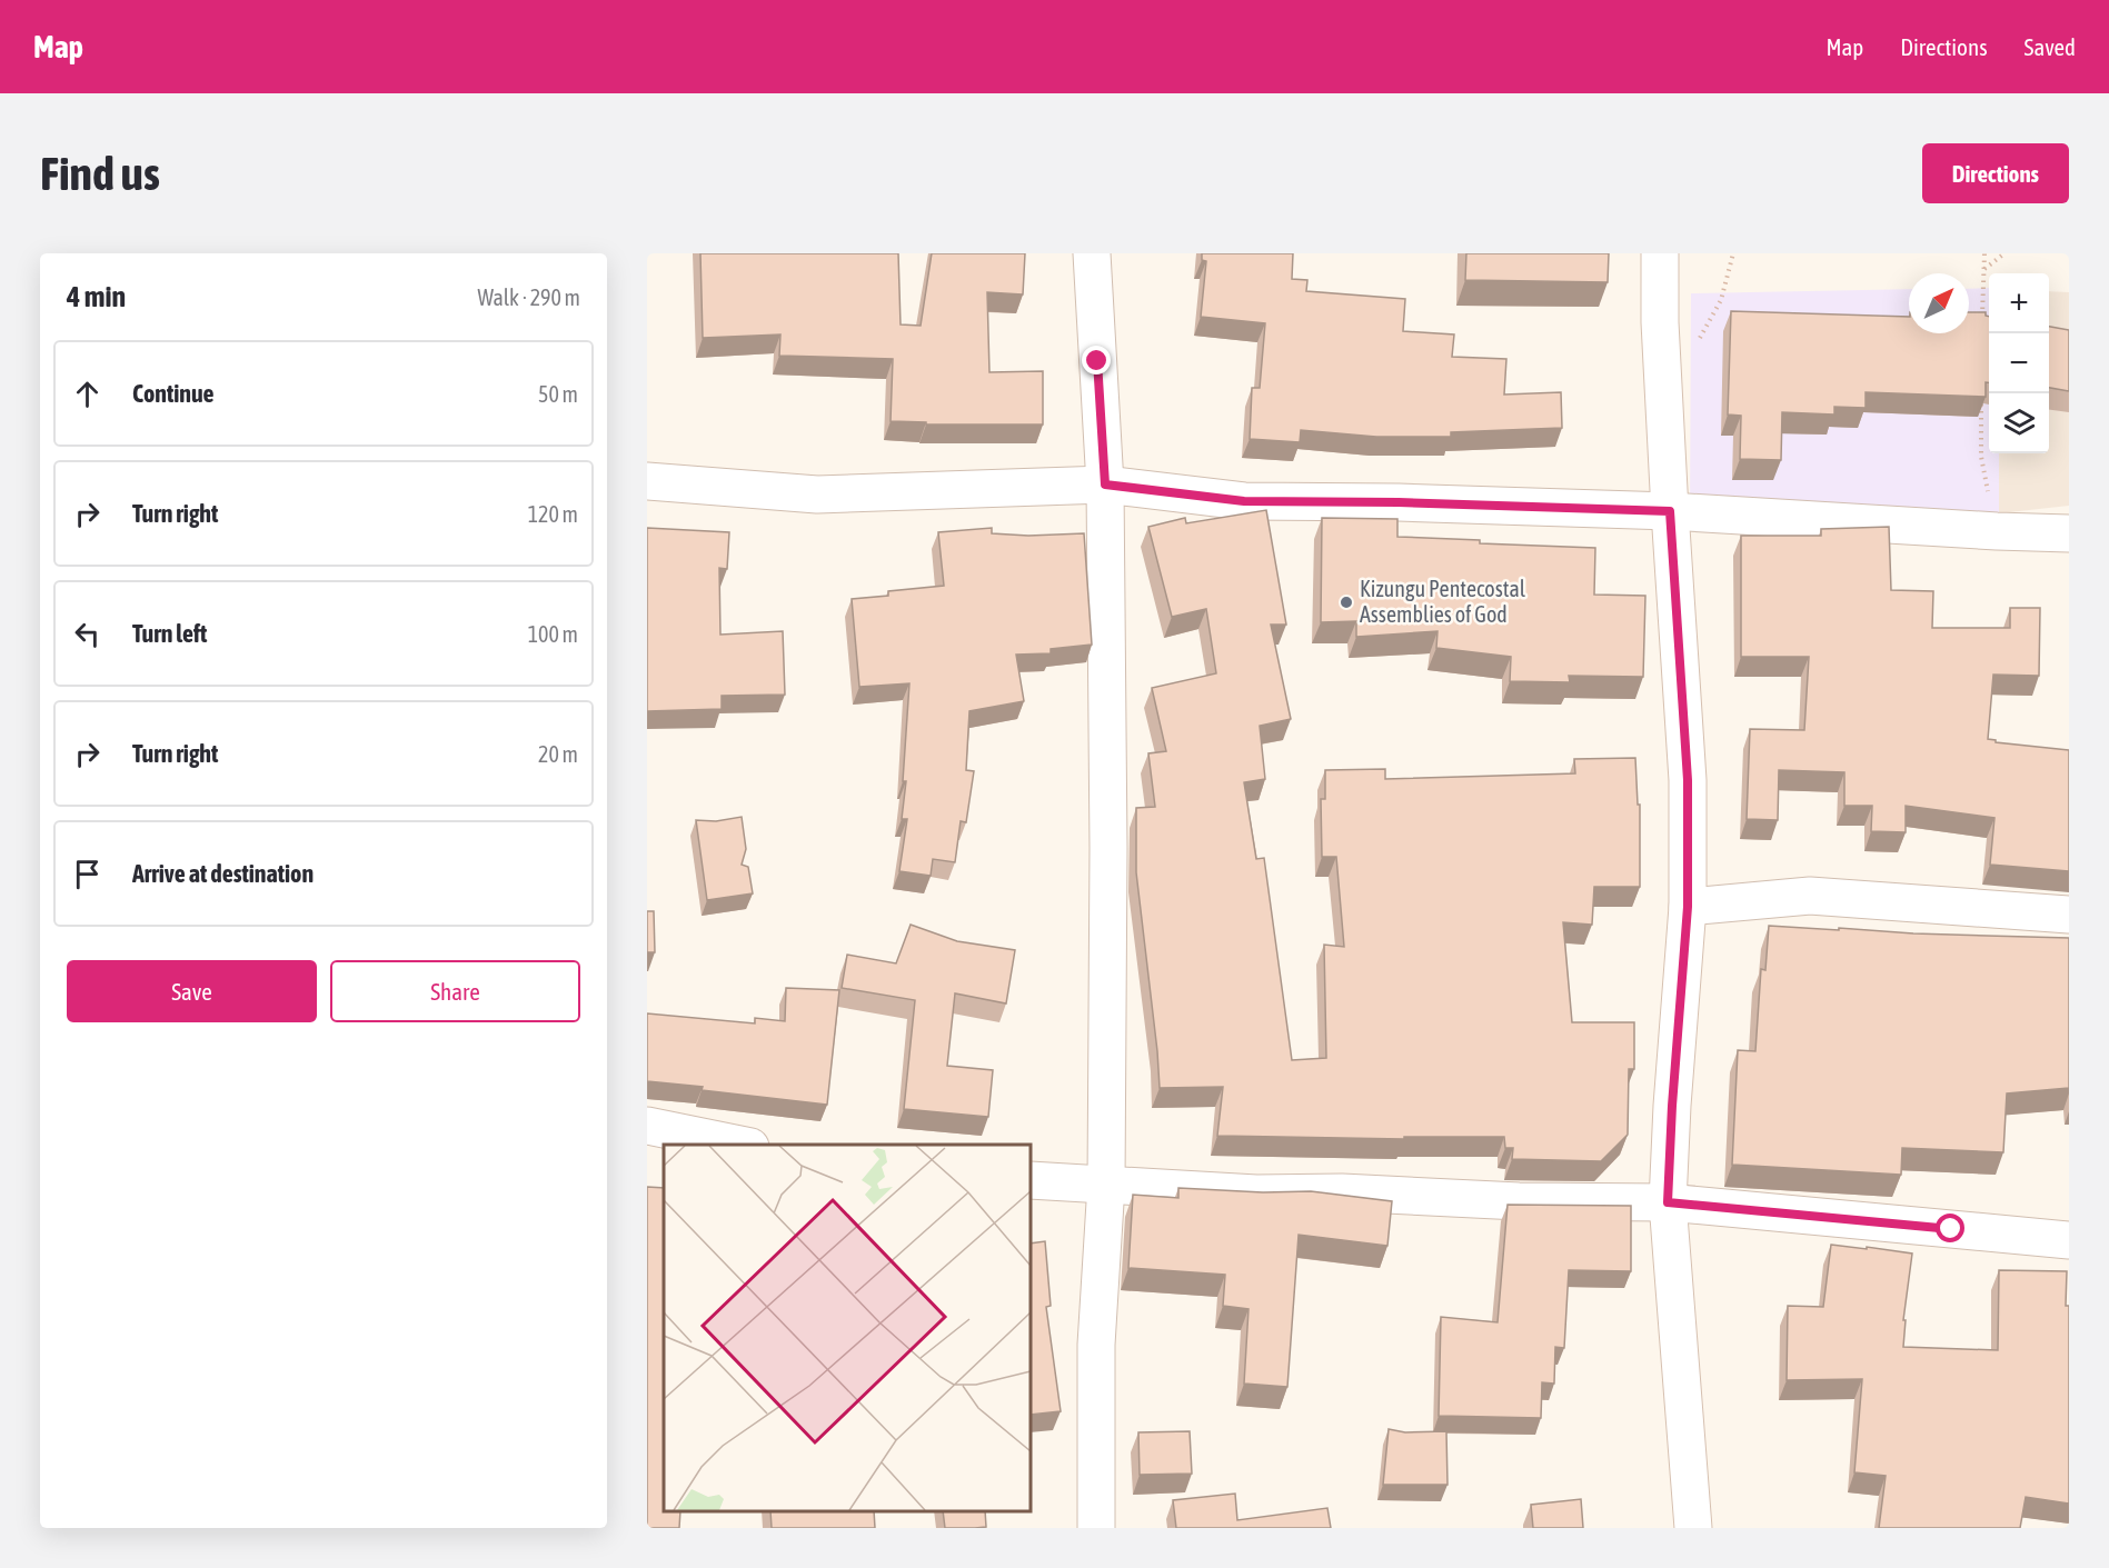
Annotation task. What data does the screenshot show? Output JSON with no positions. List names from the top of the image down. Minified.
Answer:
{"places":["Kizungu Pentecostal Assemblies of God"],"north":"top right","page":{"header":"Map","nav":["Map","Directions","Saved"],"buttons":["Directions",["Save","Share"]],"title":"Find us","heading":["4 min","Walk · 290 m"],"map_buttons":["+","−"],"list":[["Continue","50 m"],["Turn right","120 m"],["Turn left","100 m"],["Turn right","20 m"],"Arrive at destination"]}}
